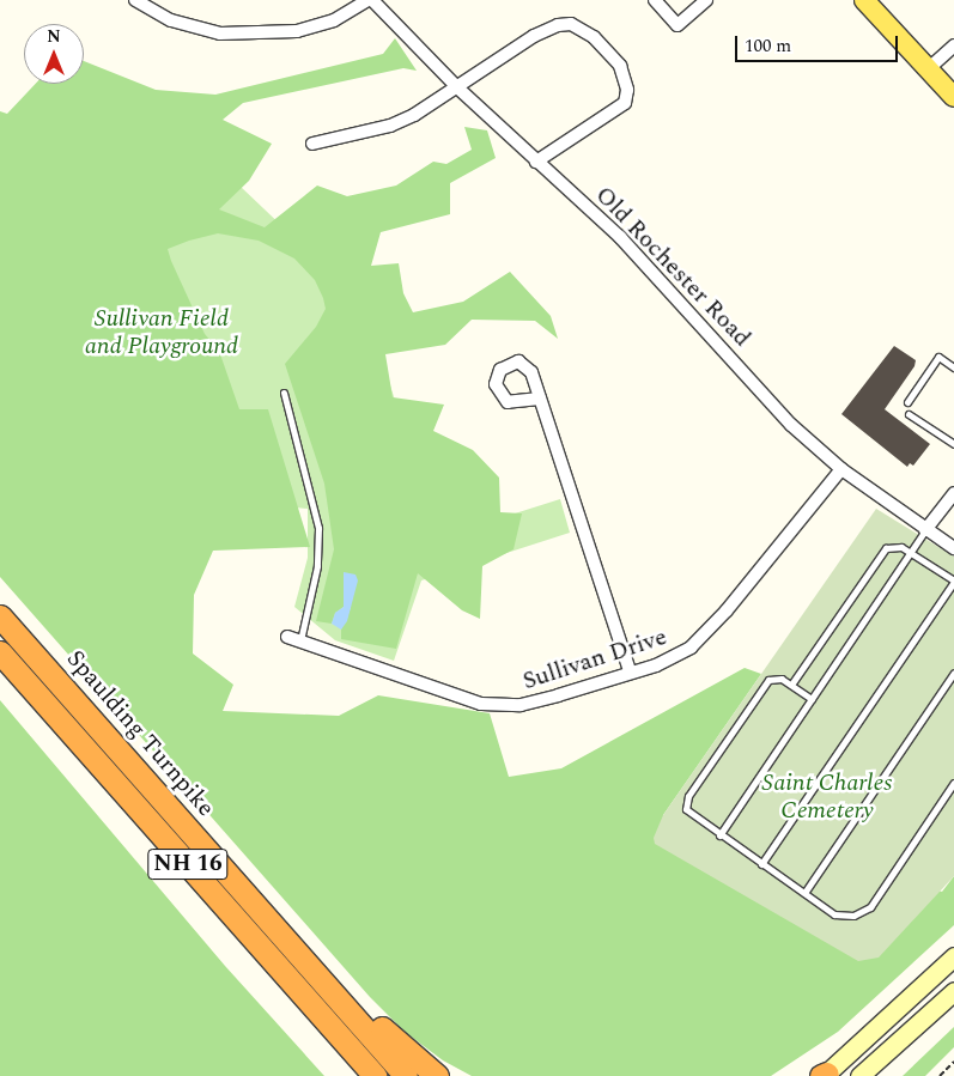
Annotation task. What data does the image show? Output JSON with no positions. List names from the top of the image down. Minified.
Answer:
{"streets":{"highway":["Spaulding Turnpike","NH 16"],"street":["Old Rochester Road","Sullivan Drive"]},"crossings":[["Old Rochester Road","Sullivan Drive"]],"parks":["Sullivan Field and Playground","Saint Charles Cemetery"],"scale_bar":"100 m","north":"top"}
